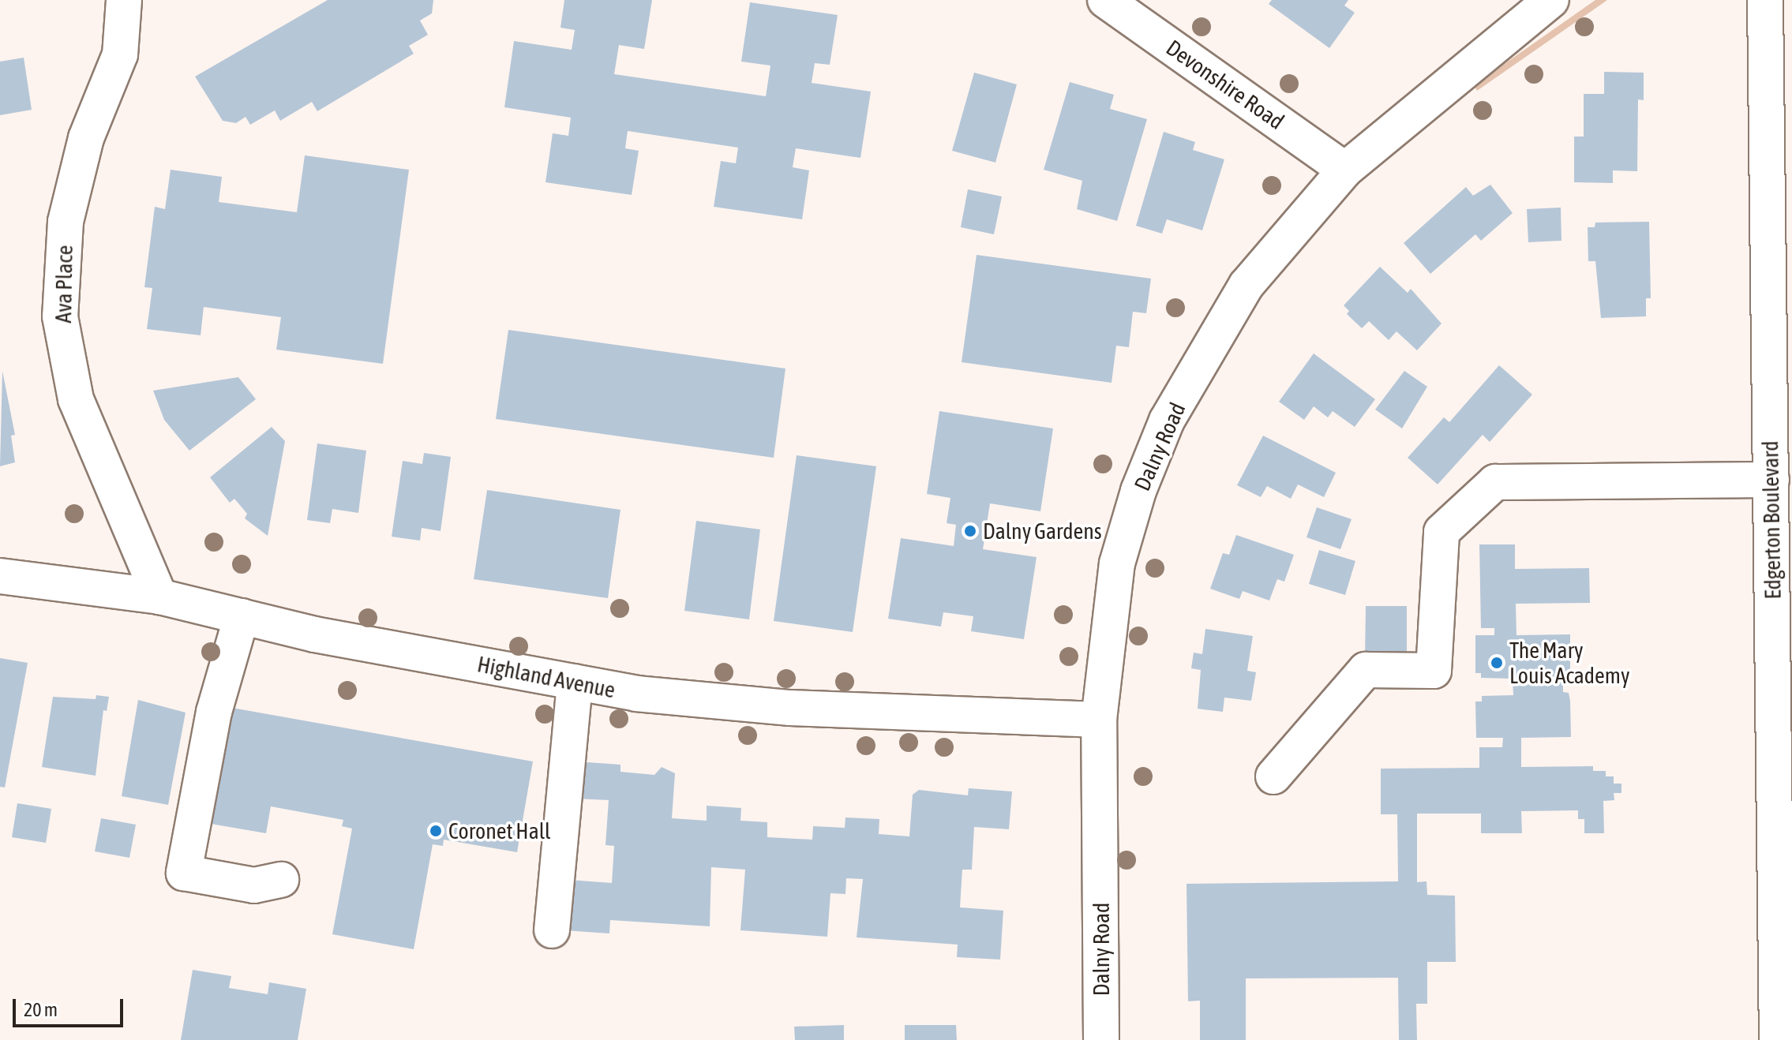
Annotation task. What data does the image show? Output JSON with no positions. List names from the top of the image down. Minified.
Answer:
{"streets":{"street":["Devonshire Road","Ava Place","Dalny Road","Edgerton Boulevard","Highland Avenue"]},"crossings":[["Devonshire Road","Dalny Road"],["Ava Place","Highland Avenue"],["Dalny Road","Highland Avenue"]],"places":["Dalny Gardens","The Mary Louis Academy","Coronet Hall"],"scale_bar":"20 m"}
